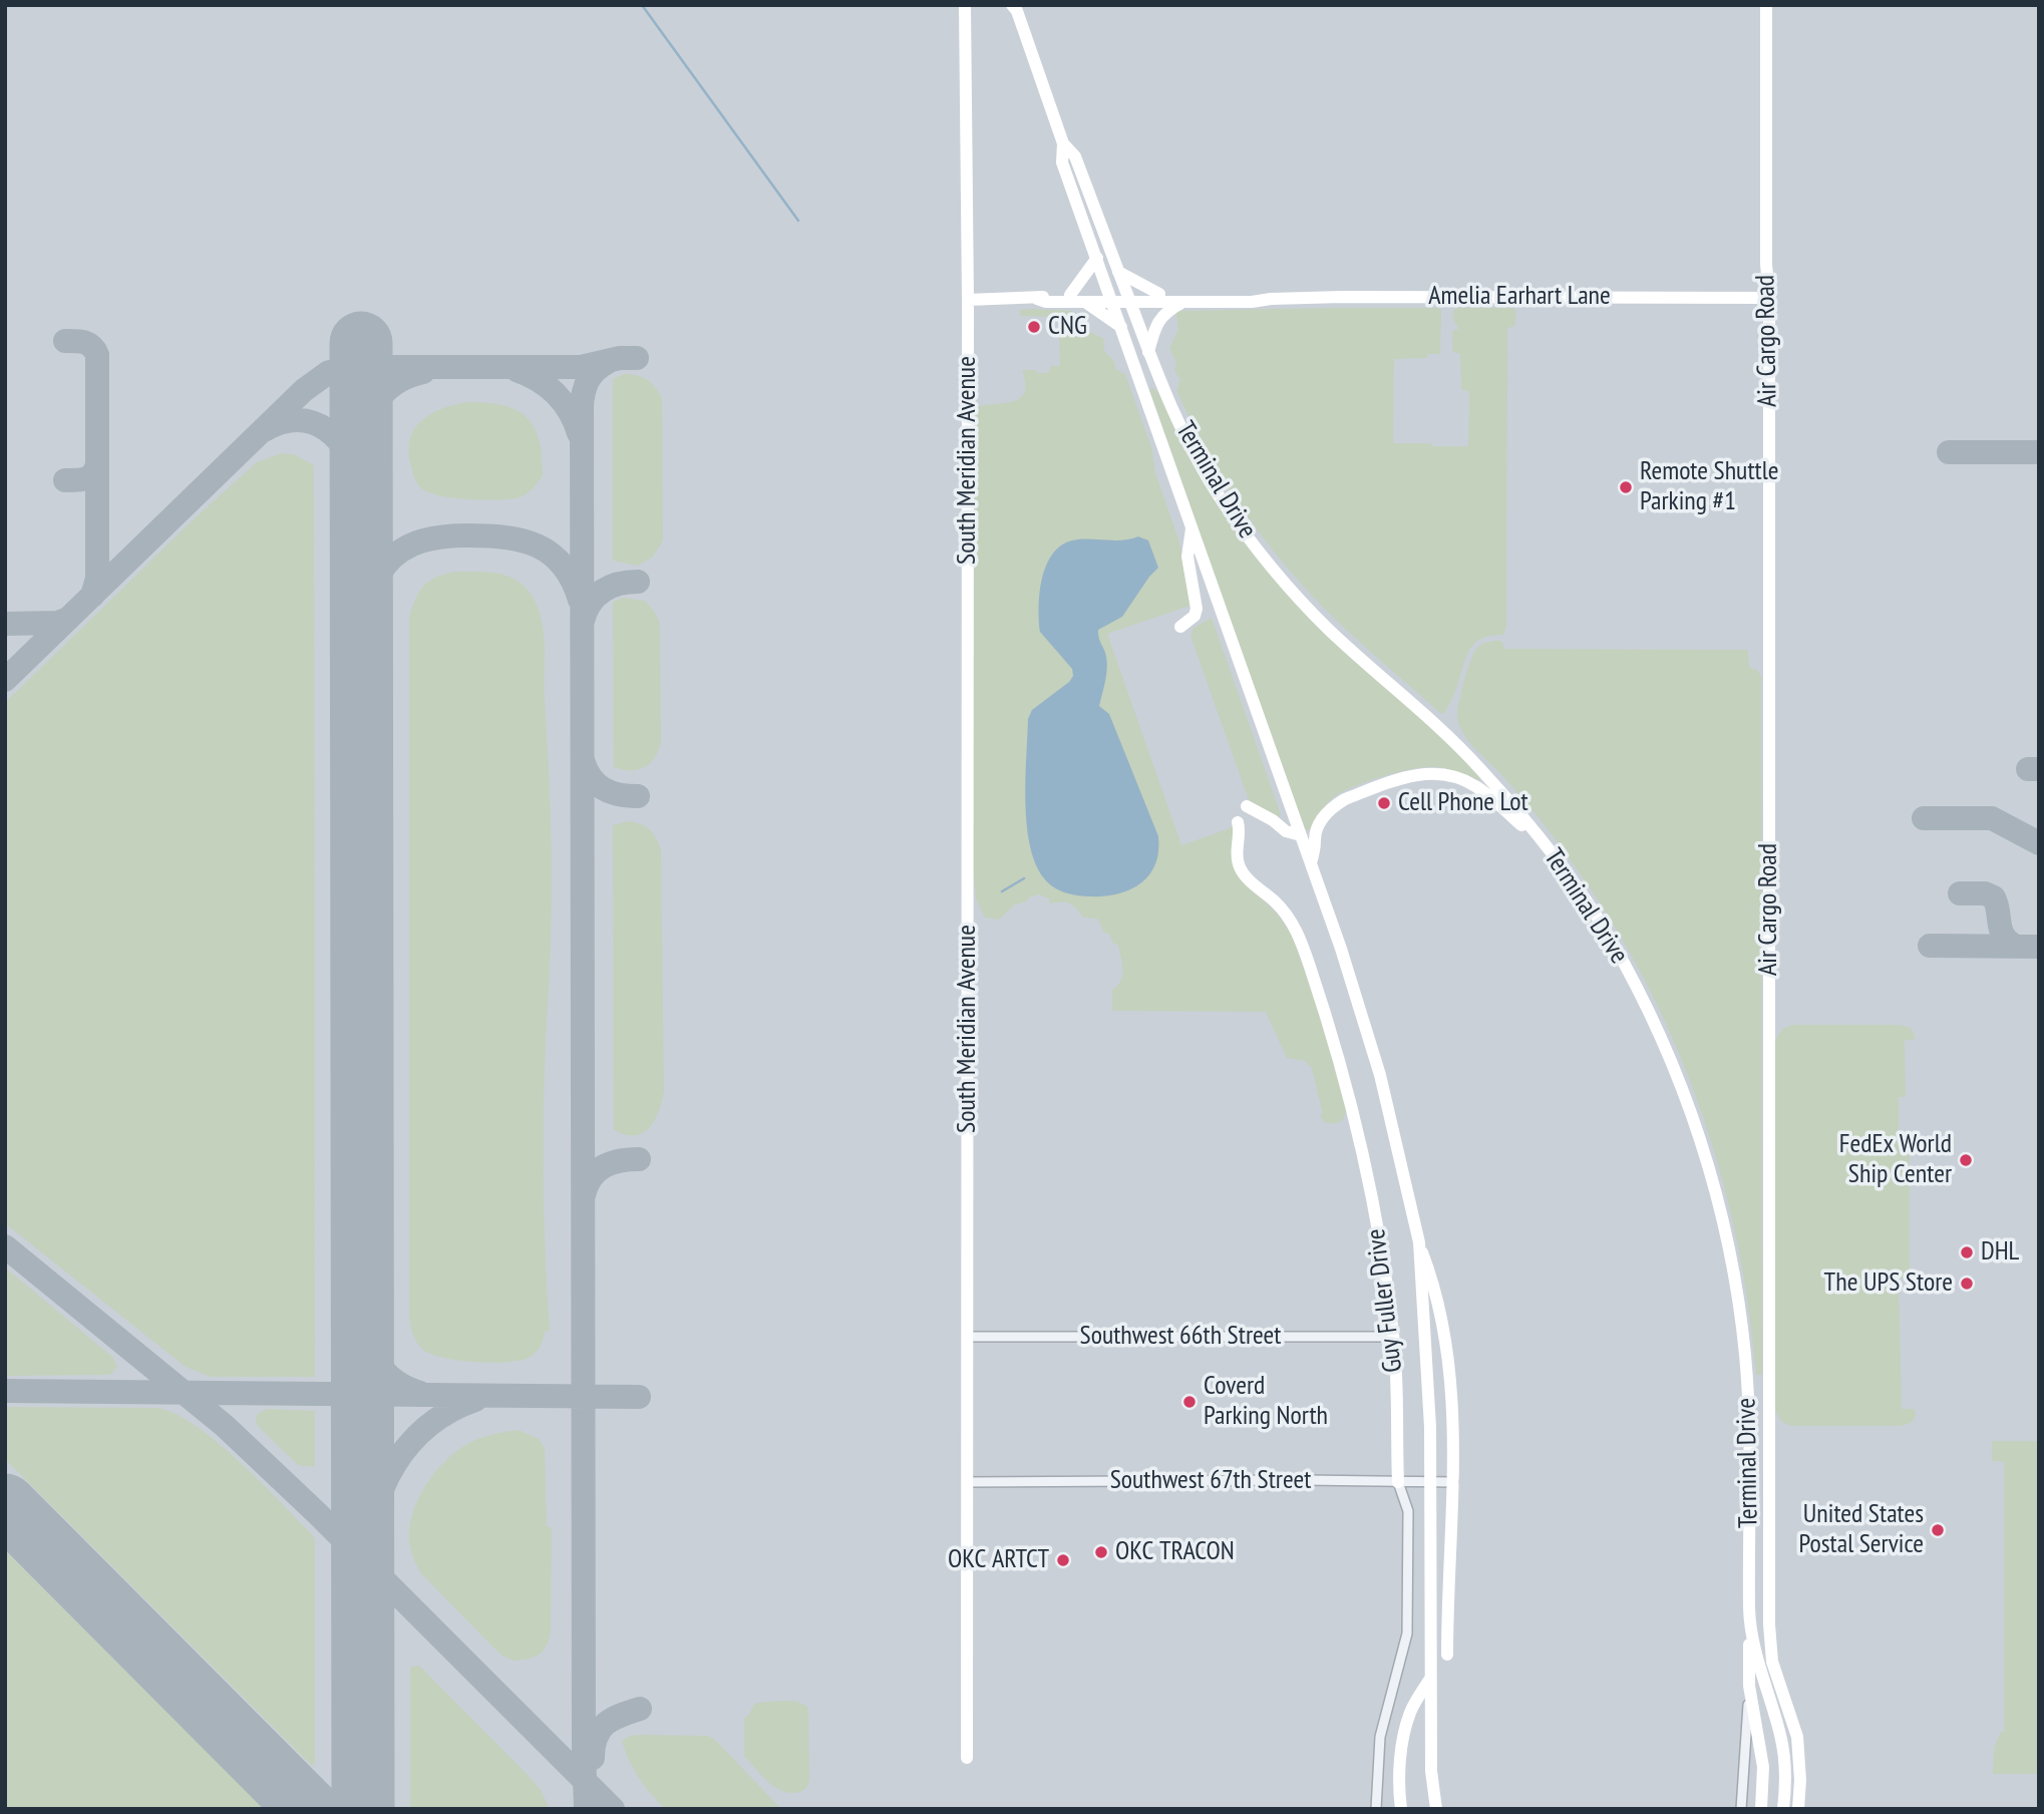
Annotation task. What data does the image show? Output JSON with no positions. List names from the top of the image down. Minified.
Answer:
{"streets":{"street":["Amelia Earhart Lane","Air Cargo Road","South Meridian Avenue","Terminal Drive","Guy Fuller Drive","Southwest 66th Street","Southwest 67th Street"]},"crossings":[["Amelia Earhart Lane","Air Cargo Road"],["Amelia Earhart Lane","South Meridian Avenue"],["Amelia Earhart Lane","Terminal Drive"],["South Meridian Avenue","Southwest 66th Street"],["South Meridian Avenue","Southwest 67th Street"],["Terminal Drive","Southwest 67th Street"],["Guy Fuller Drive","Southwest 66th Street"],["Guy Fuller Drive","Southwest 67th Street"]],"places":["CNG","Remote Shuttle Parking #1","Cell Phone Lot","FedEx World Ship Center","DHL","The UPS Store","Coverd Parking North","United States Postal Service","OKC TRACON","OKC ARTCT"]}
